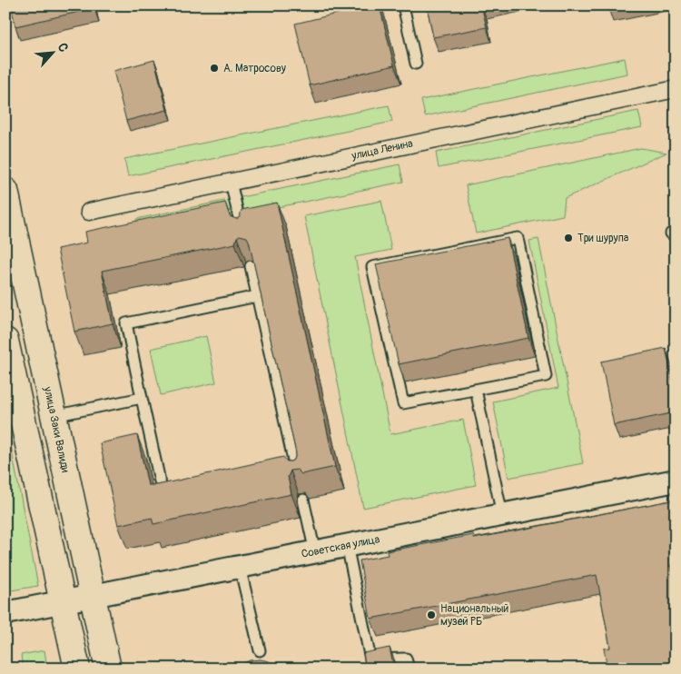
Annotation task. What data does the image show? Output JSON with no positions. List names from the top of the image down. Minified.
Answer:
{"streets":{"main road":["улица Заки Валиди"],"street":["улица Ленина","Советская улица"]},"crossings":[["улица Заки Валиди","Советская улица"]],"places":["А. Матросову","Три шурупа","Национальный музей РБ"],"north":"top right"}
